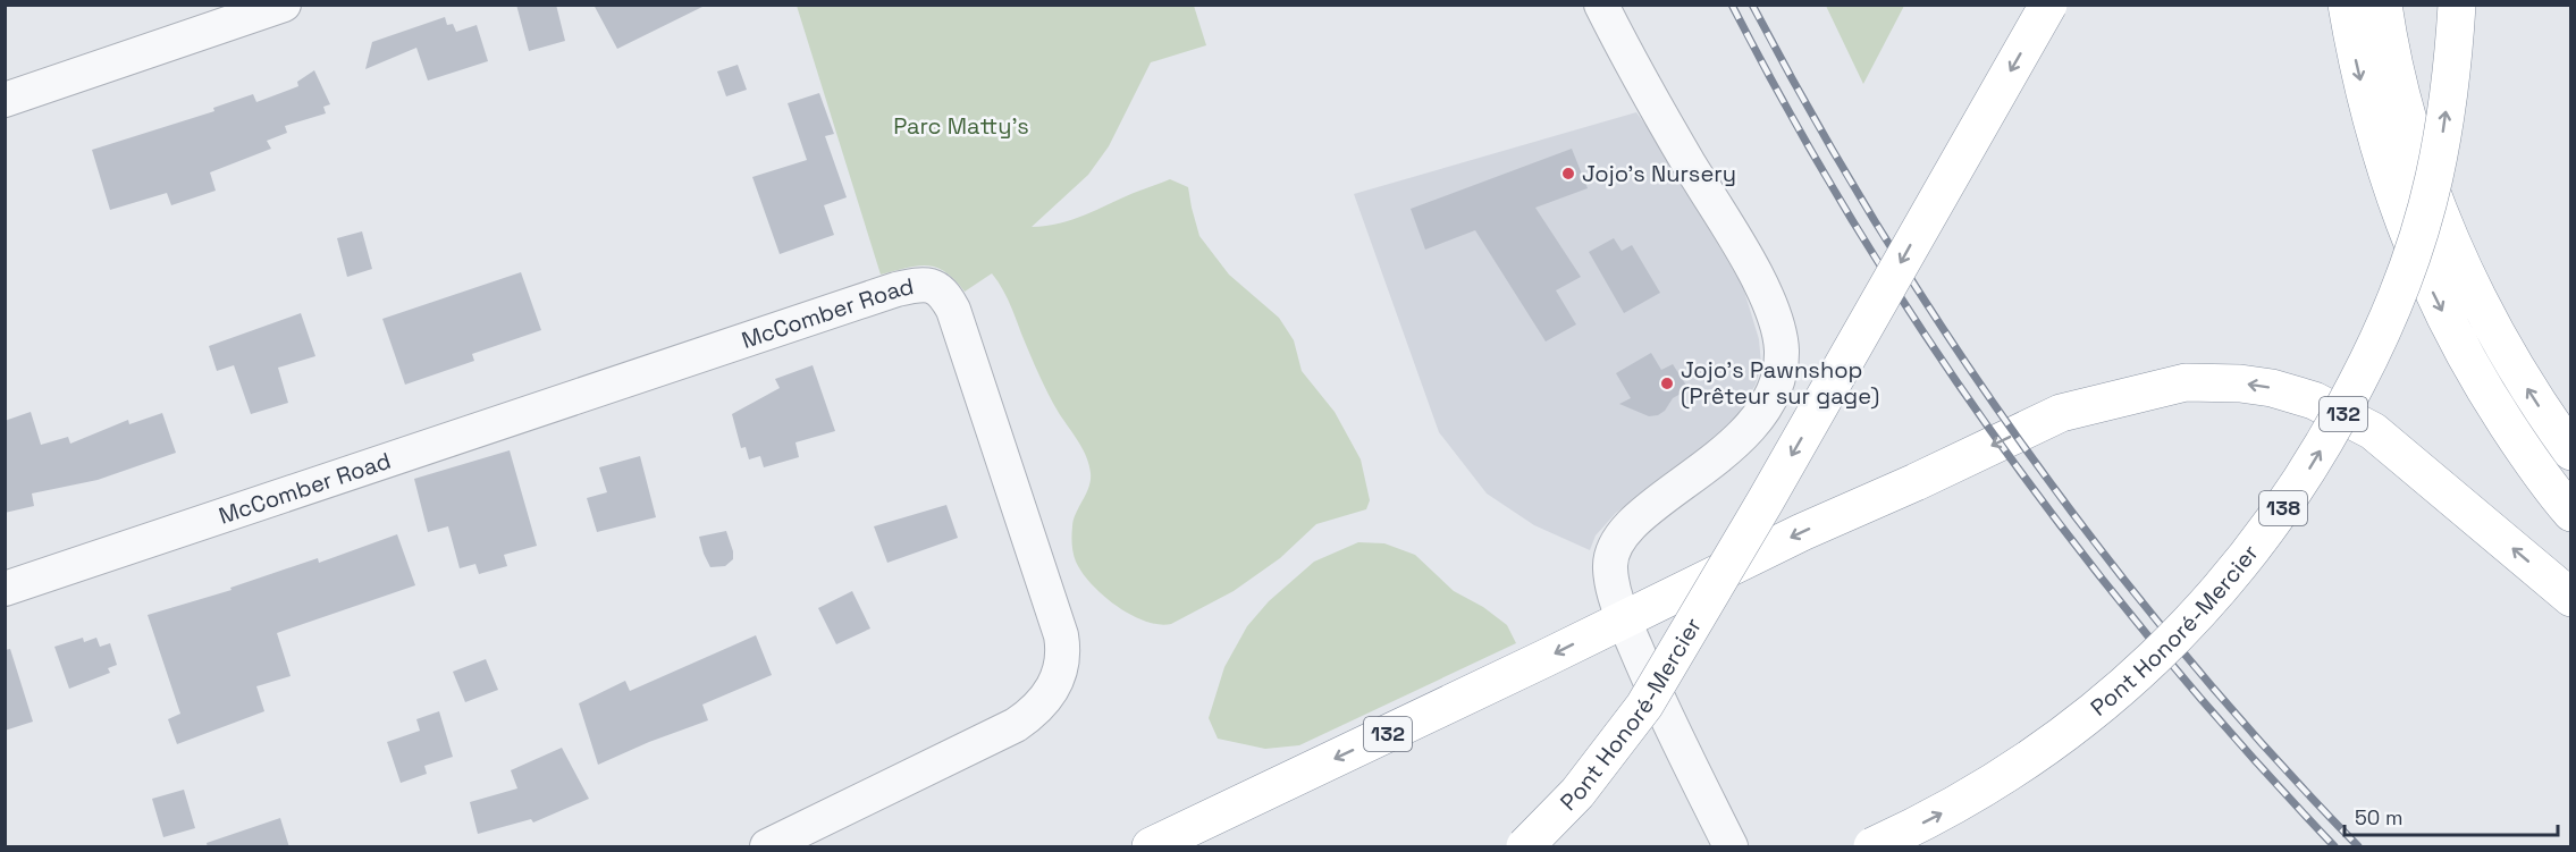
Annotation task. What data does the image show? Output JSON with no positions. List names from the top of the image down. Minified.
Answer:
{"streets":{"highway":["132","138","Pont Honoré-Mercier"],"street":["McComber Road"]},"parks":["Parc Matty's"],"places":["Jojo's Nursery","Jojo's Pawnshop (Prêteur sur gage)"],"scale_bar":"50 m"}
